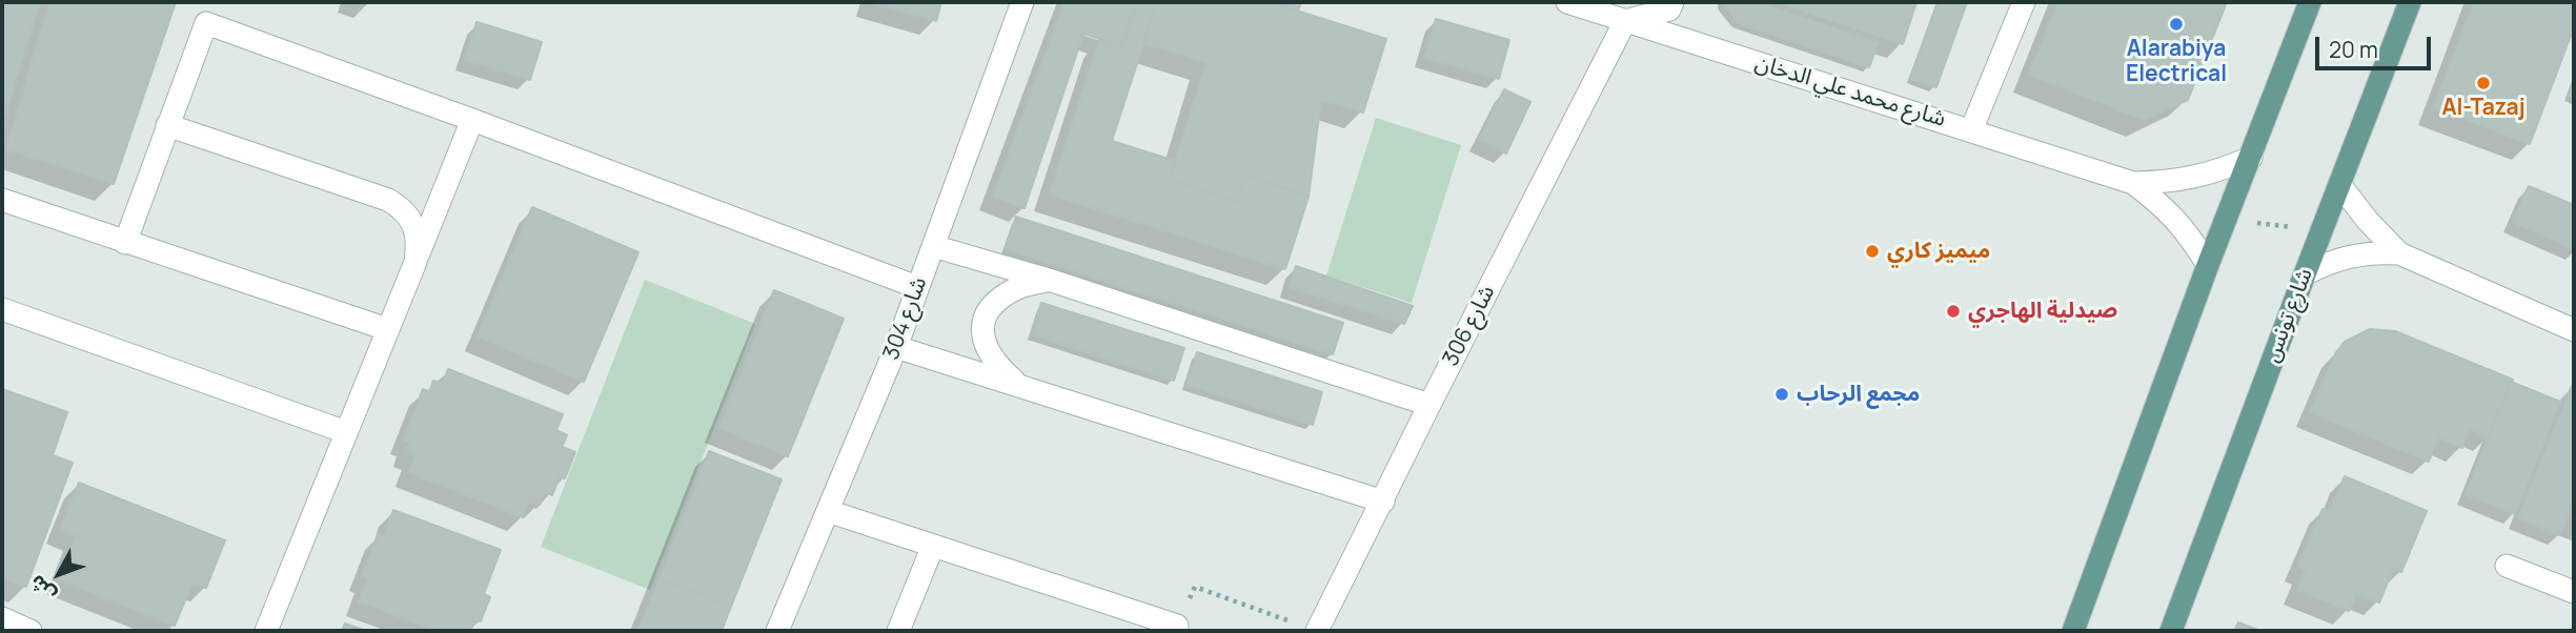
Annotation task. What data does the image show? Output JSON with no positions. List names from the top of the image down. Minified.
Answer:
{"streets":{"main road":["شارع تونس"],"street":["شارع محمد علي الدخان","شارع 304","شارع 306"]},"crossings":[["شارع محمد علي الدخان","شارع 306"]],"places":["Alarabiya Electrical","Al-Tazaj","ميميز كاري","صيدلية الهاجري","مجمع الرحاب"],"scale_bar":"20 m","north":"bottom left"}
